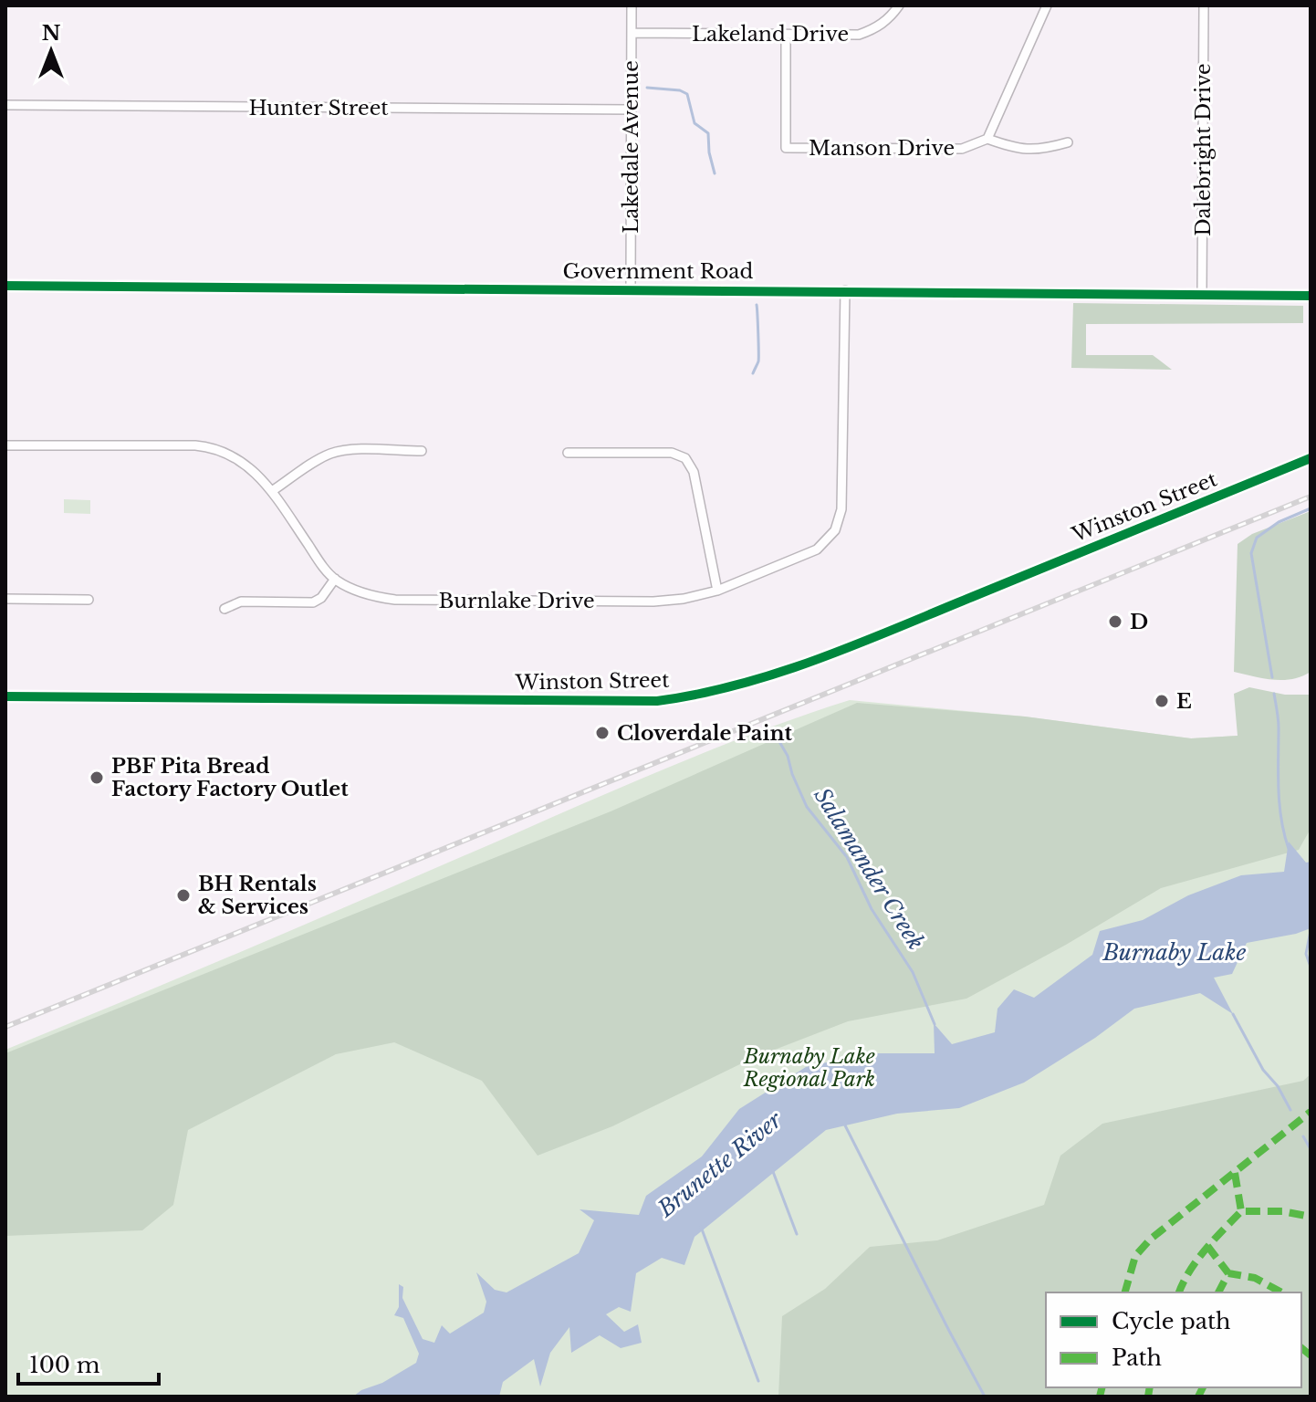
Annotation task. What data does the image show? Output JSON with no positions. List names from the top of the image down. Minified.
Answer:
{"streets":{"street":["Lakeland Drive","Hunter Street","Lakedale Avenue","Manson Drive","Dalebright Drive","Government Road","Winston Street","Burnlake Drive"]},"crossings":[["Lakeland Drive","Lakedale Avenue"],["Lakeland Drive","Manson Drive"],["Hunter Street","Lakedale Avenue"],["Lakedale Avenue","Government Road"],["Dalebright Drive","Government Road"],["Government Road","Burnlake Drive"]],"water":["Salamander Creek","Burnaby Lake","Brunette River"],"parks":["Burnaby Lake Regional Park"],"places":["D","E","Cloverdale Paint","PBF Pita Bread Factory Factory Outlet","BH Rentals & Services"],"legend":["Cycle path","Path"],"scale_bar":"100 m","north":"top"}
